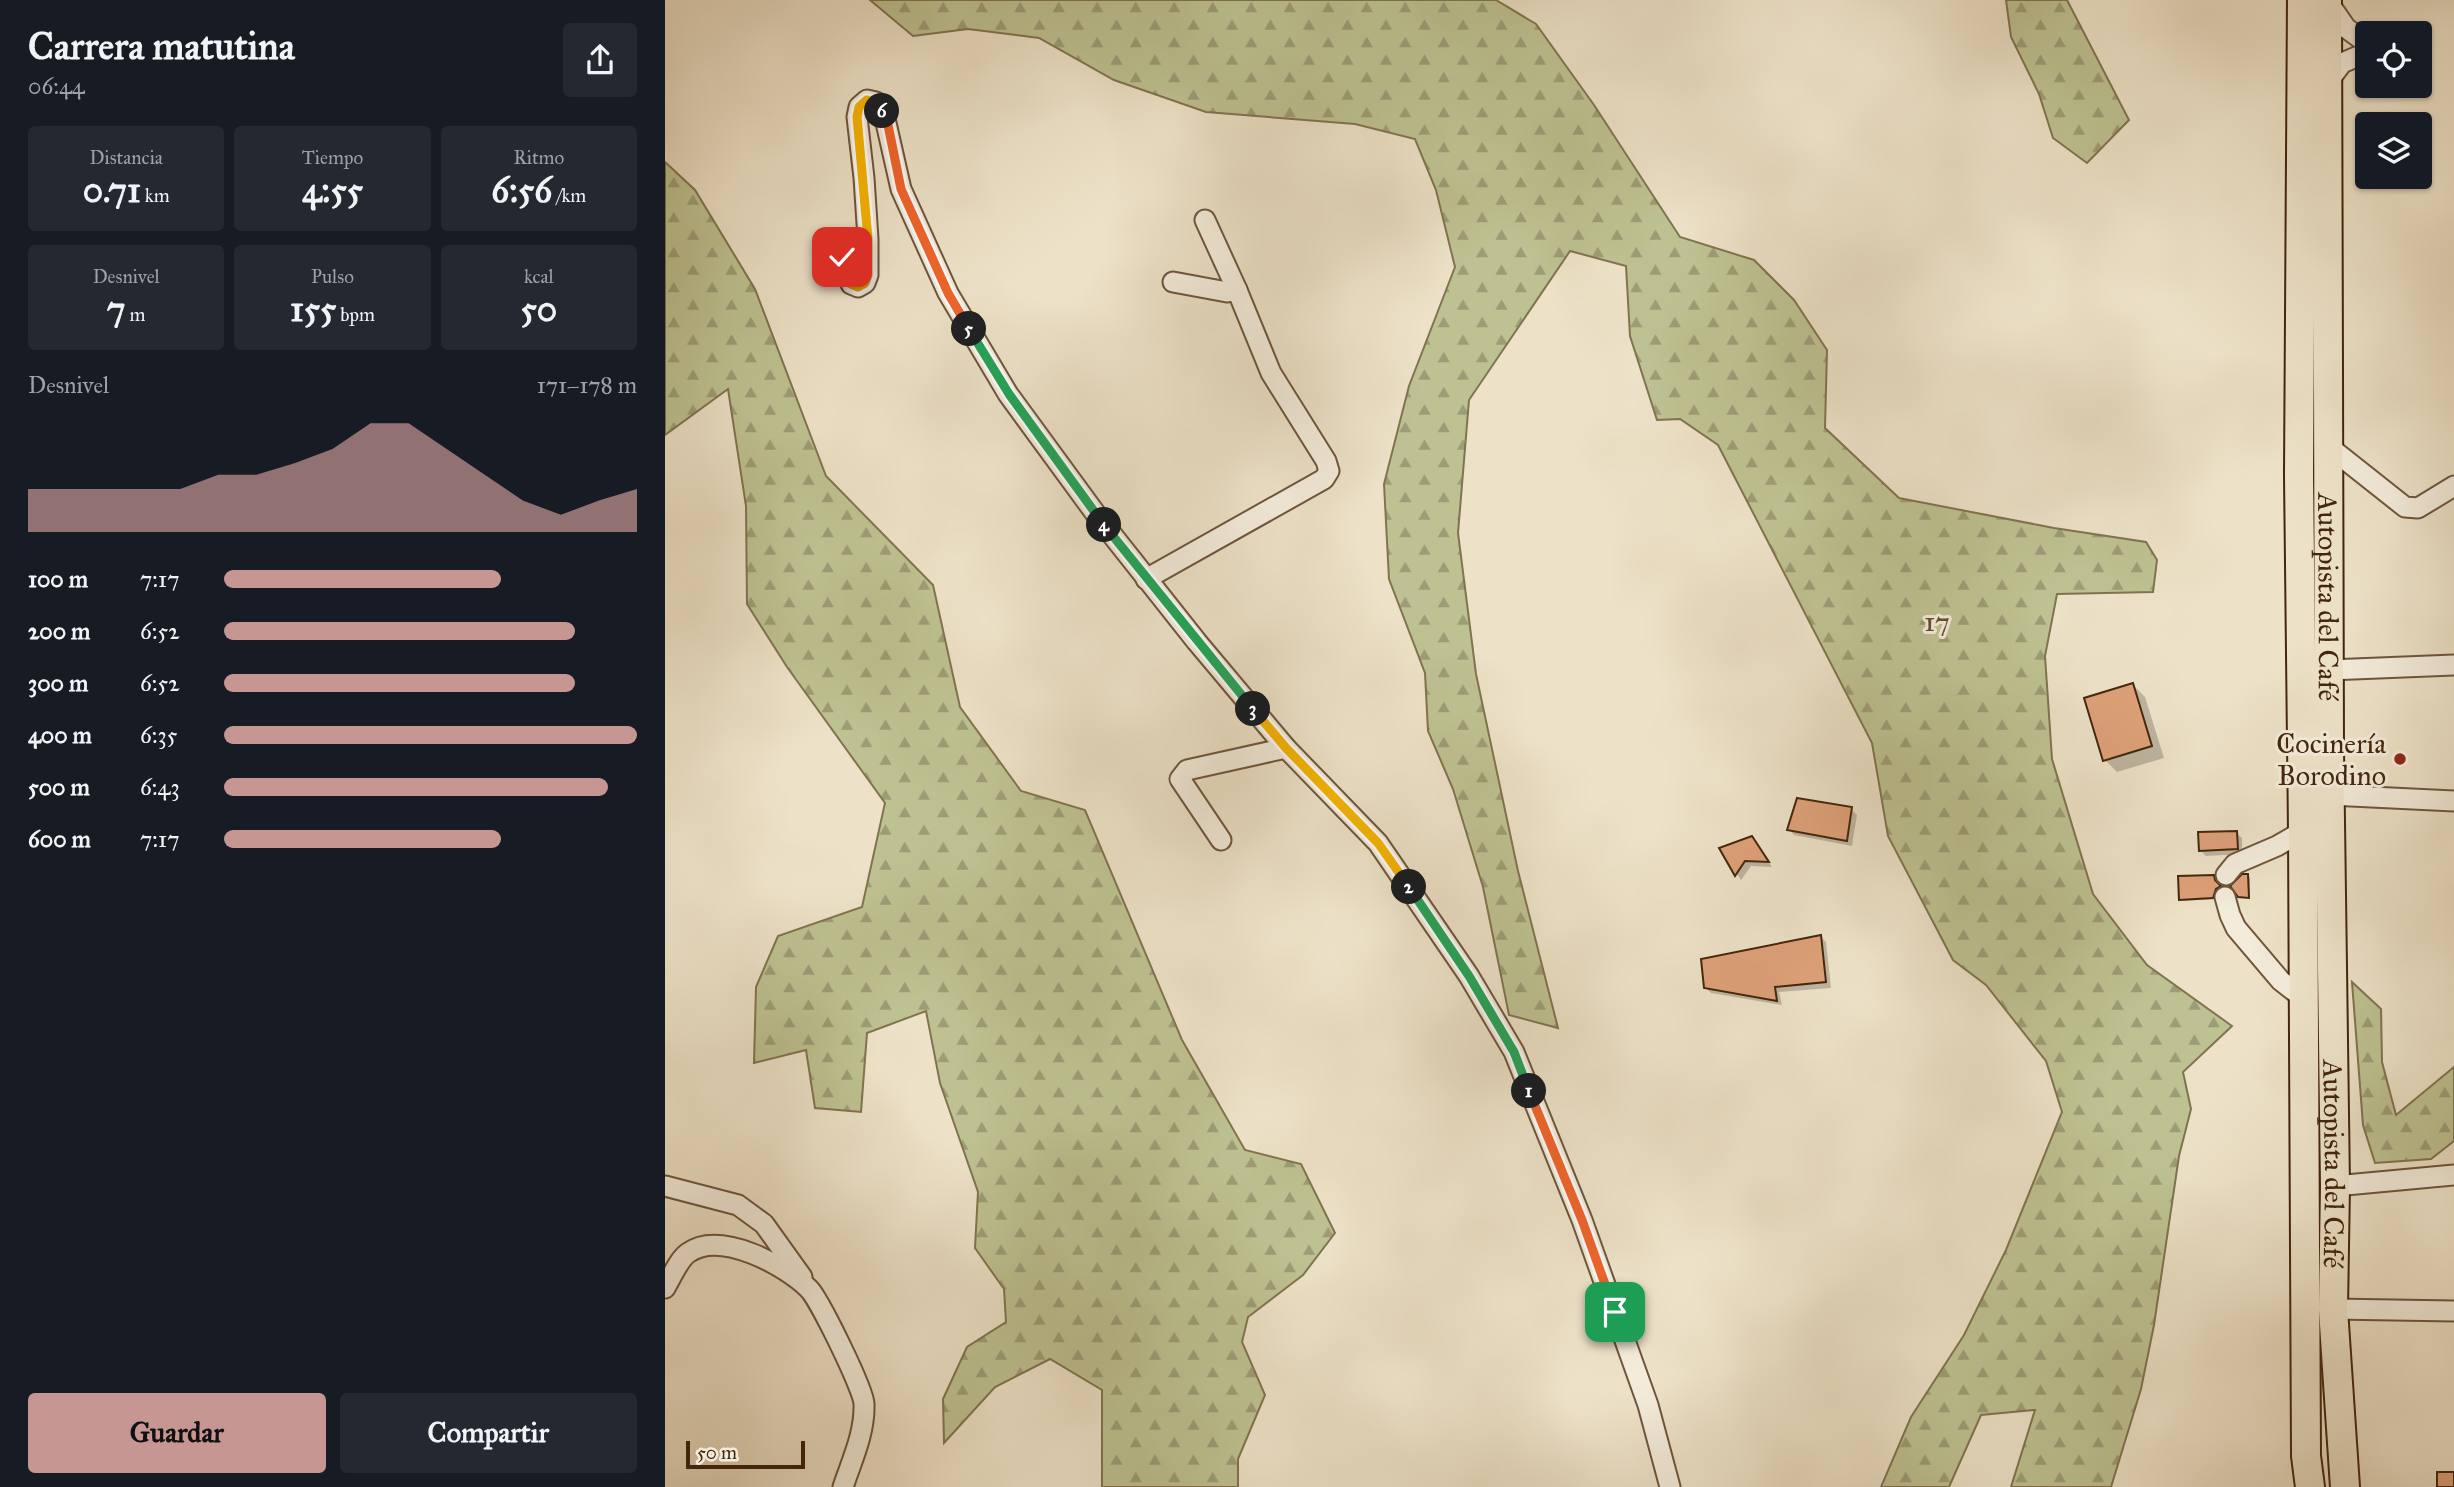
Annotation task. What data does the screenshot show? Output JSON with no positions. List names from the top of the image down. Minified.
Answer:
{"streets":{"highway":["Autopista del Café"]},"parks":["17"],"places":["Cocinería Borodino"],"scale_bar":"50 m","page":{"heading":["Carrera matutina","06:44"],"pins":["6","5","4","3","2","1"],"stats":[["Distancia","0.71 km"],["Tiempo","4:55"],["Ritmo","6:56 /km"],["Desnivel","7 m"],["Pulso","155 bpm"],["kcal","50"]],"chart":["Desnivel","171–178 m"],"list":[{"name":"100 m","note":"7:17"},{"name":"200 m","note":"6:52"},{"name":"300 m","note":"6:52"},{"name":"400 m","note":"6:35"},{"name":"500 m","note":"6:43"},{"name":"600 m","note":"7:17"}],"buttons":["Guardar","Compartir"],"scale":"50 m"}}
